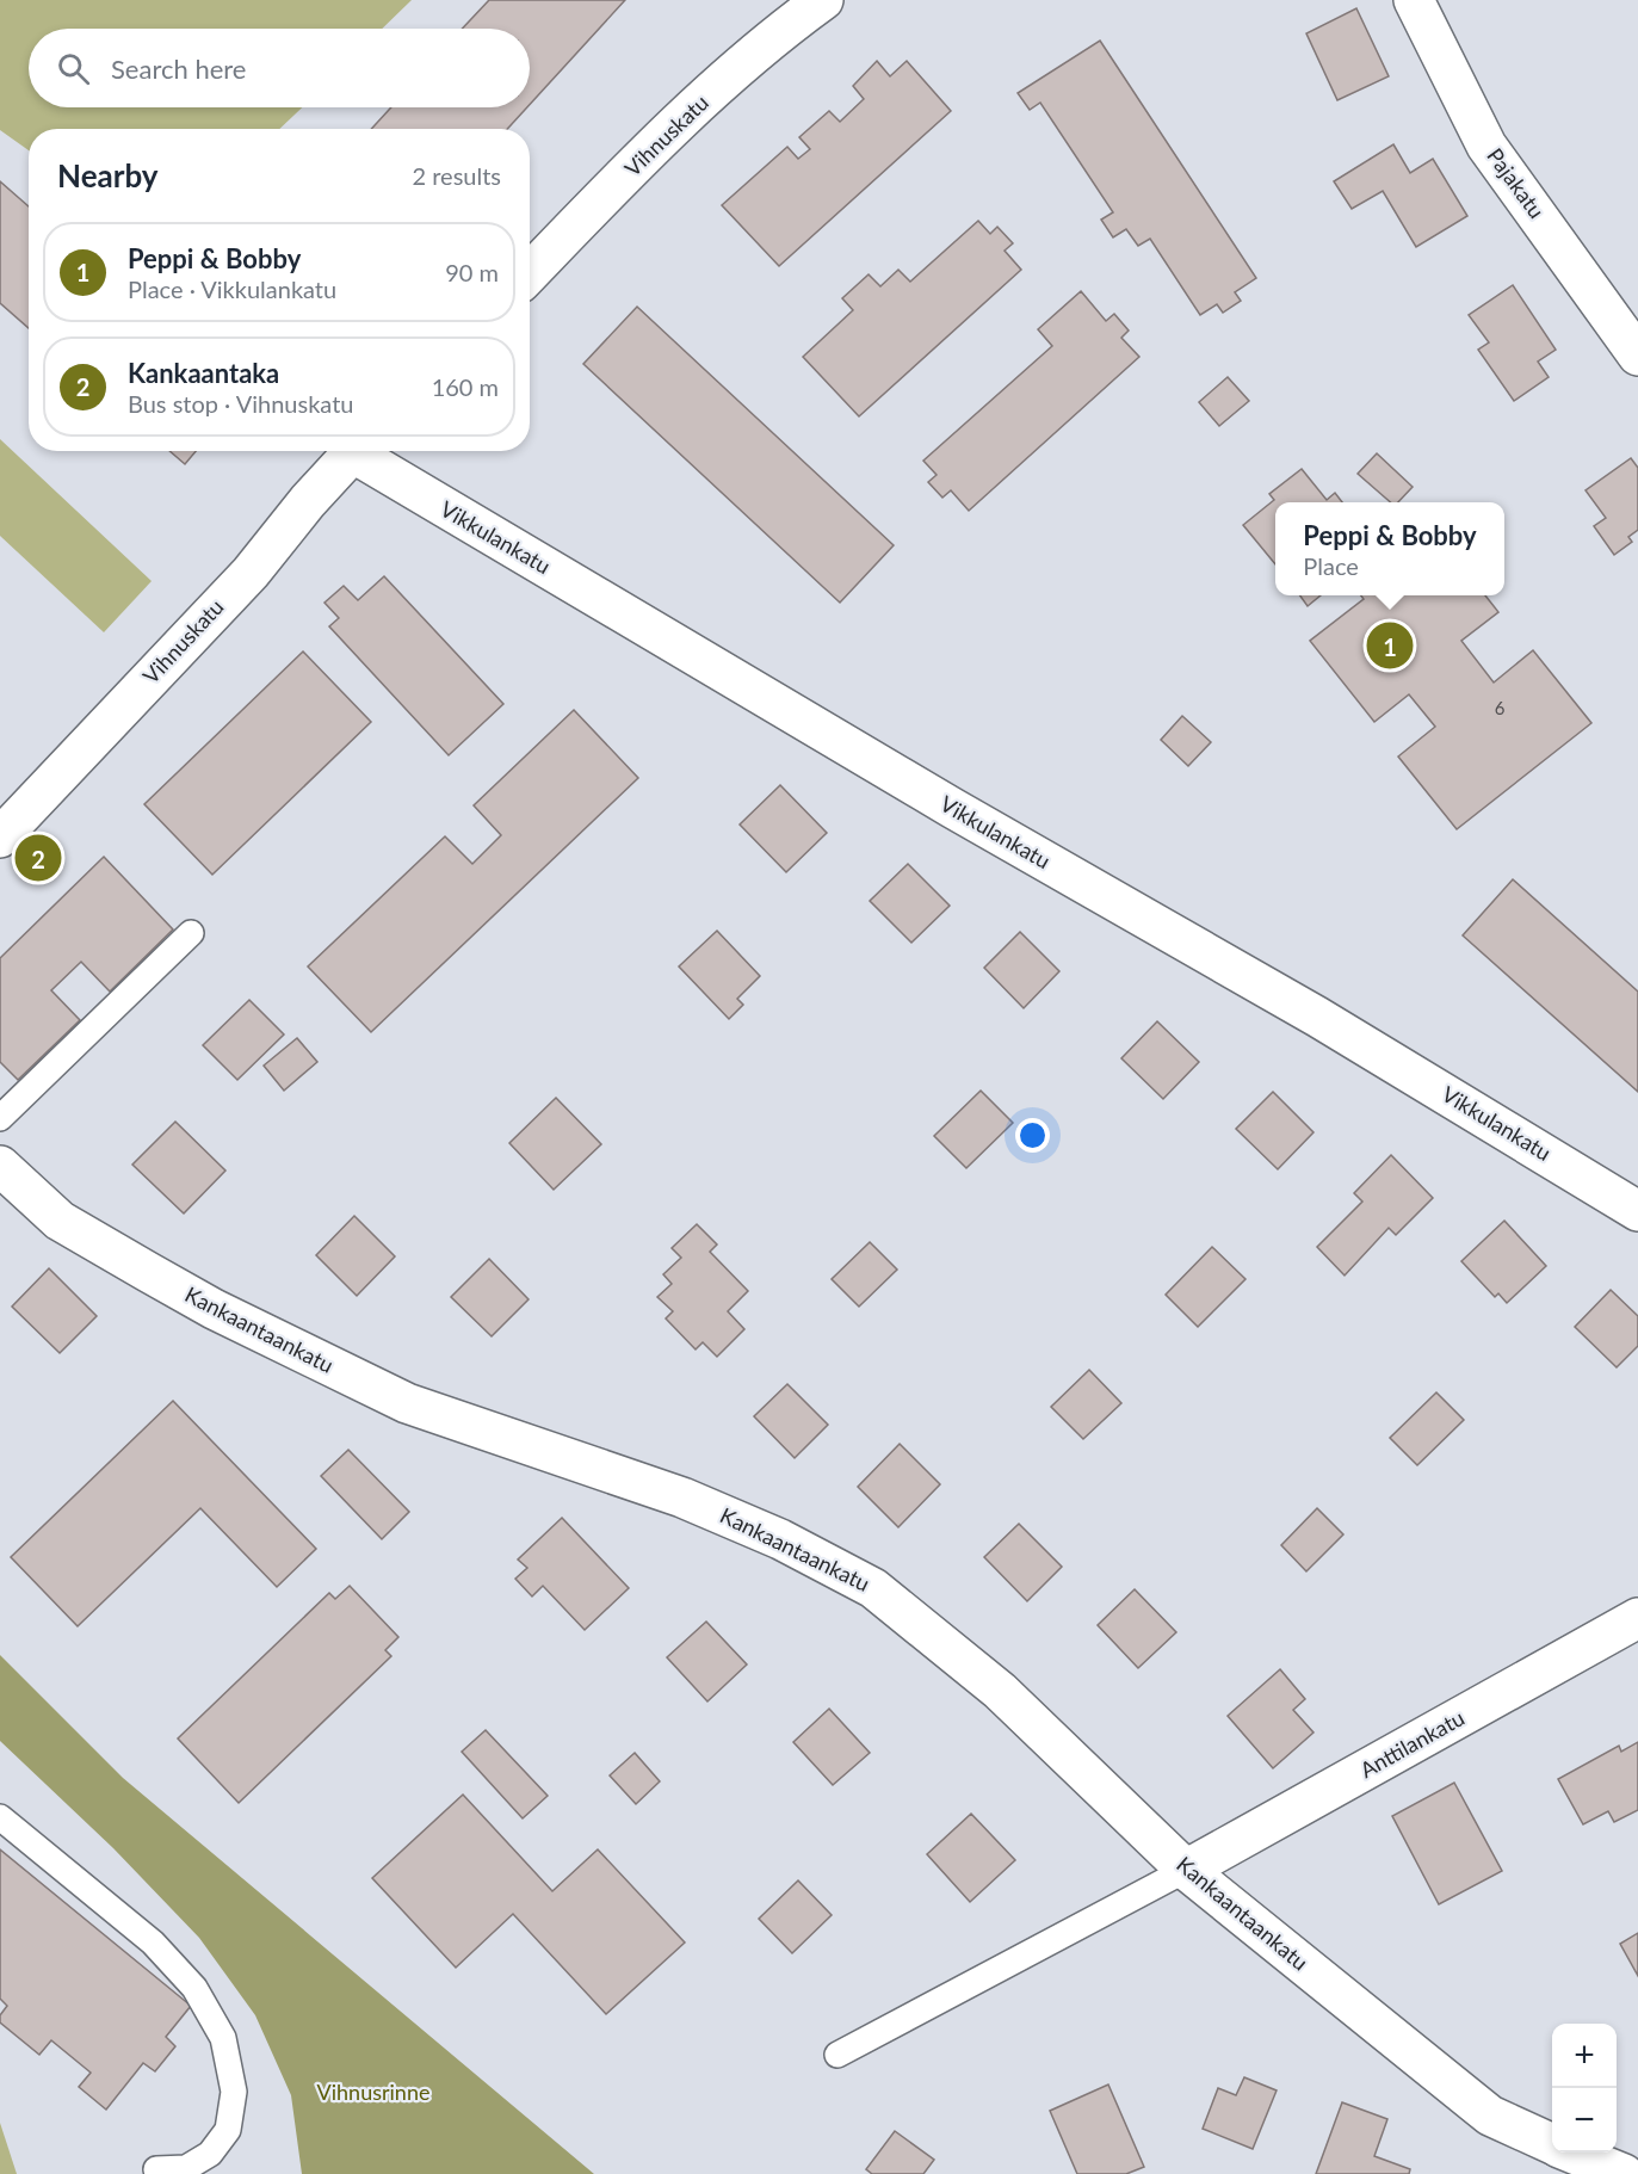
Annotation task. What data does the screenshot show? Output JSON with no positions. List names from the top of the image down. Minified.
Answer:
{"streets":{"street":["Vihnuskatu","Pajakatu","Vikkulankatu","Kankaantaankatu","Anttilankatu"]},"crossings":[["Kankaantaankatu","Anttilankatu"]],"parks":["Vihnusrinne"],"house_numbers":["6"],"page":{"search":"Search here","heading":["Nearby","2 results"],"list":[{"mark":"1","name":"Peppi & Bobby","note":"Place · Vikkulankatu","value":"90 m"},{"mark":"2","name":"Kankaantaka","note":"Bus stop · Vihnuskatu","value":"160 m"}],"popup":["Peppi & Bobby","Place"],"pins":["1","2"],"map_buttons":["+","−"]}}
